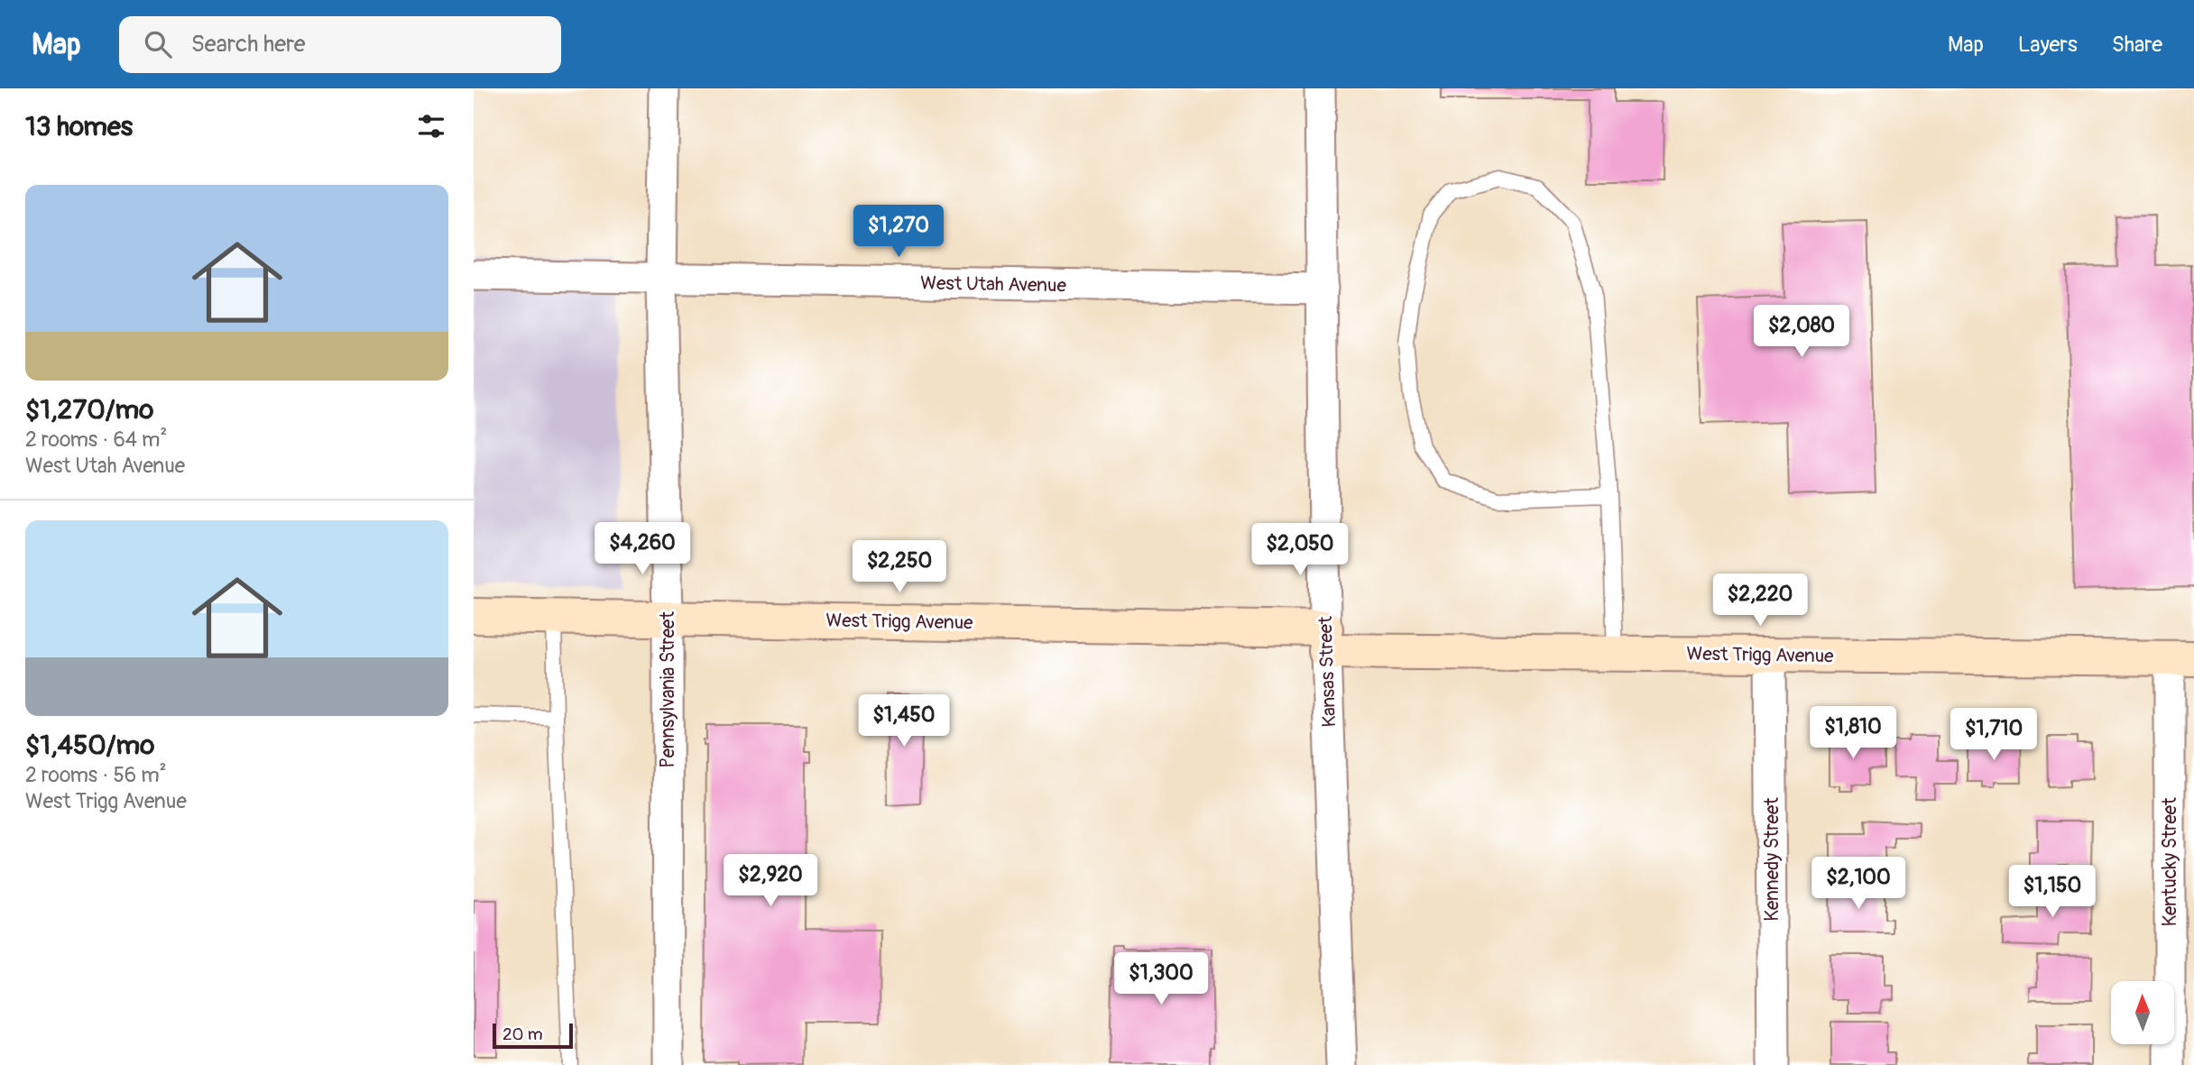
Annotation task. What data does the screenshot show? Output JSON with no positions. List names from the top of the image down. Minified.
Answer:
{"streets":{"street":["West Utah Avenue","West Trigg Avenue","Kansas Street","Pennsylvania Street","Kennedy Street","Kentucky Street"]},"crossings":[["West Utah Avenue","Kansas Street"],["West Utah Avenue","Pennsylvania Street"],["West Trigg Avenue","Kansas Street"],["West Trigg Avenue","Pennsylvania Street"],["West Trigg Avenue","Kennedy Street"],["West Trigg Avenue","Kentucky Street"]],"scale_bar":"20 m","north":"top","page":{"header":"Map","search":"Search here","nav":["Map","Layers","Share"],"heading":"13 homes","list":[{"name":"$1,270/mo","note":"2 rooms · 64 m² · West Utah Avenue"},{"name":"$1,450/mo","note":"2 rooms · 56 m² · West Trigg Avenue"}],"price":["$1,270","$2,080","$4,260","$2,050","$2,250","$2,220","$1,450","$1,810","$1,710","$2,920","$2,100","$1,150","$1,300"],"scale":"20 m"}}
